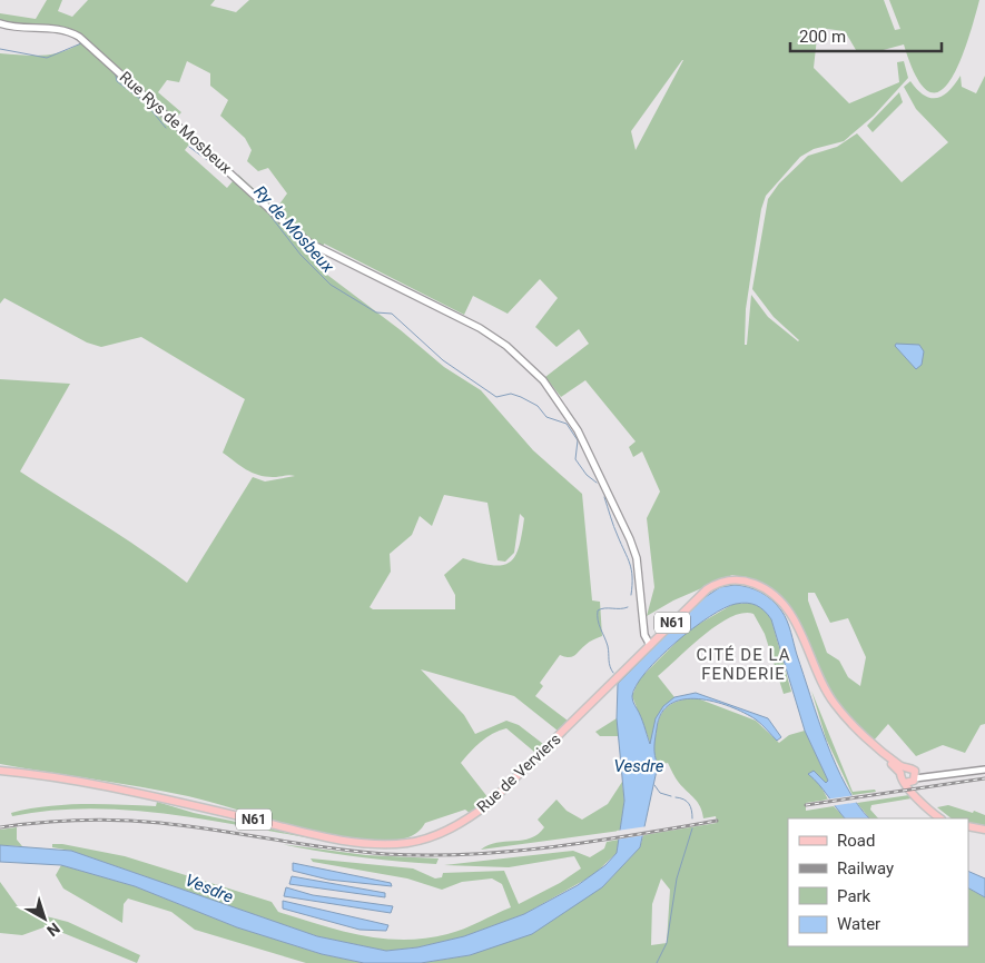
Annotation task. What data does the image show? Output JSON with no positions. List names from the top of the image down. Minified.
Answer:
{"streets":{"main road":["Rue Rys de Mosbeux","N61","Rue de Verviers"]},"crossings":[["Rue Rys de Mosbeux","Rue de Verviers"],["N61","Rue de Verviers"]],"districts":["CITÉ DE LA FENDERIE"],"water":["Ry de Mosbeux","Vesdre"],"legend":["Road","Railway","Park","Water"],"scale_bar":"200 m","north":"bottom right"}
